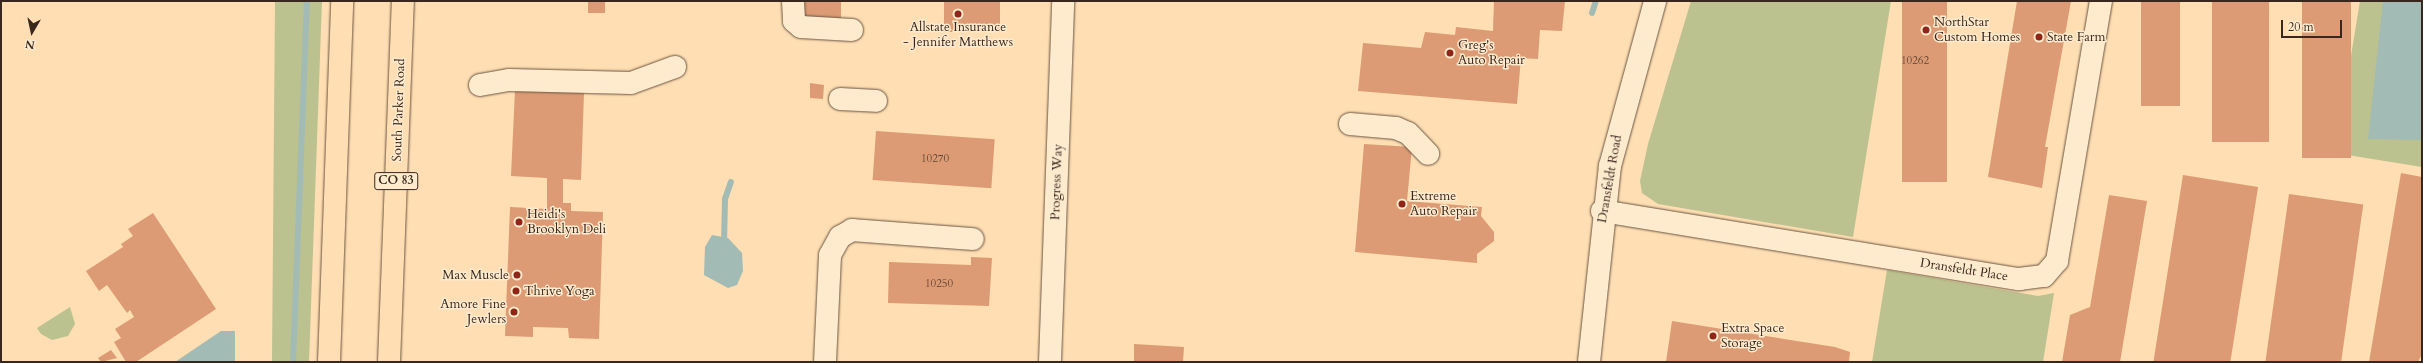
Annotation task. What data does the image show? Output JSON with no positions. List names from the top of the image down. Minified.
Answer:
{"streets":{"highway":["South Parker Road","CO 83"],"street":["Dransfeldt Road","Progress Way","Dransfeldt Place"]},"crossings":[["Dransfeldt Road","Dransfeldt Place"]],"places":["Allstate Insurance - Jennifer Matthews","NorthStar Custom Homes","State Farm","Greg's Auto Repair","Extreme Auto Repair","Heidi's Brooklyn Deli","Max Muscle","Thrive Yoga","Amore Fine Jewlers","Extra Space Storage"],"house_numbers":["10262","10270","10250"],"scale_bar":"20 m","north":"bottom"}
